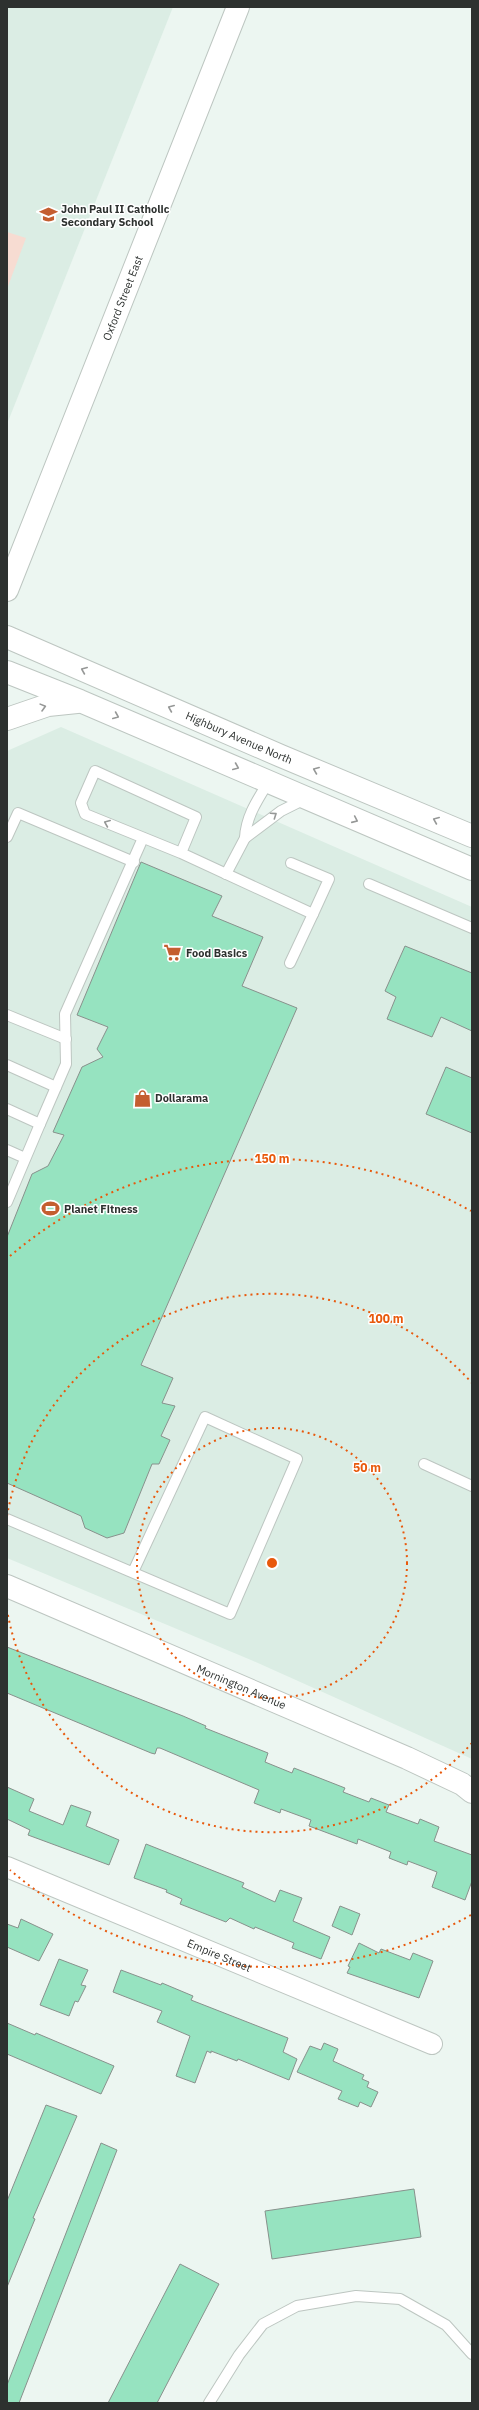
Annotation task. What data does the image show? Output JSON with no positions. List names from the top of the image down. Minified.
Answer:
{"streets":{"main road":["Oxford Street East","Highbury Avenue North","Mornington Avenue"],"street":["Empire Street"]},"places":{"school or university":["John Paul II Catholic Secondary School"],"supermarket":["Food Basics"],"shop":["Dollarama"],"sports":["Planet Fitness"]},"rings":["150 m","100 m","50 m"]}
